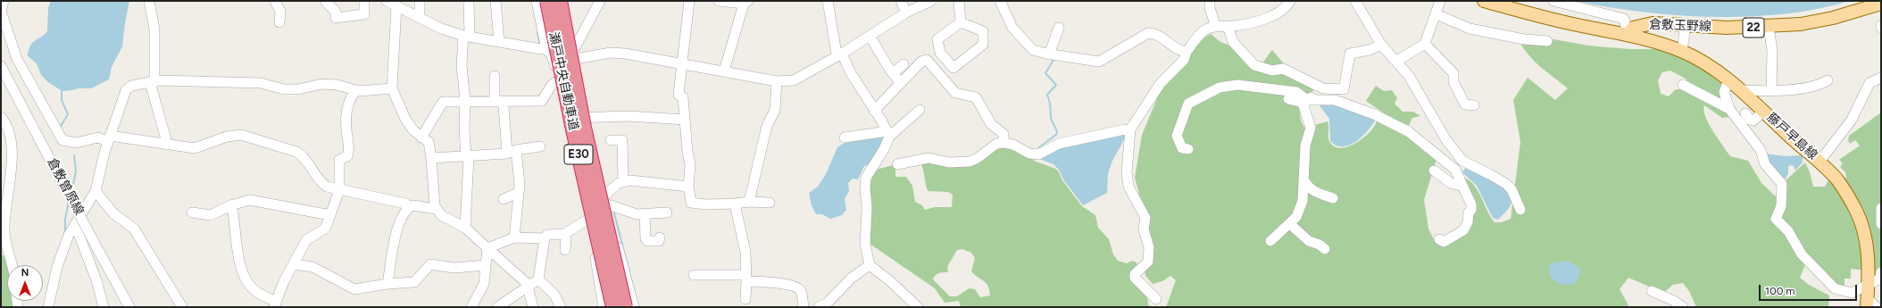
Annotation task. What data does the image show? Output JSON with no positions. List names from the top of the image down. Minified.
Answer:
{"streets":{"highway":["瀬戸中央自動車道","E30"],"main road":["倉敷玉野線","22","藤戸早島線"],"street":["倉敷曽原線"]},"crossings":[["倉敷玉野線","藤戸早島線"]],"scale_bar":"100 m","north":"top"}
